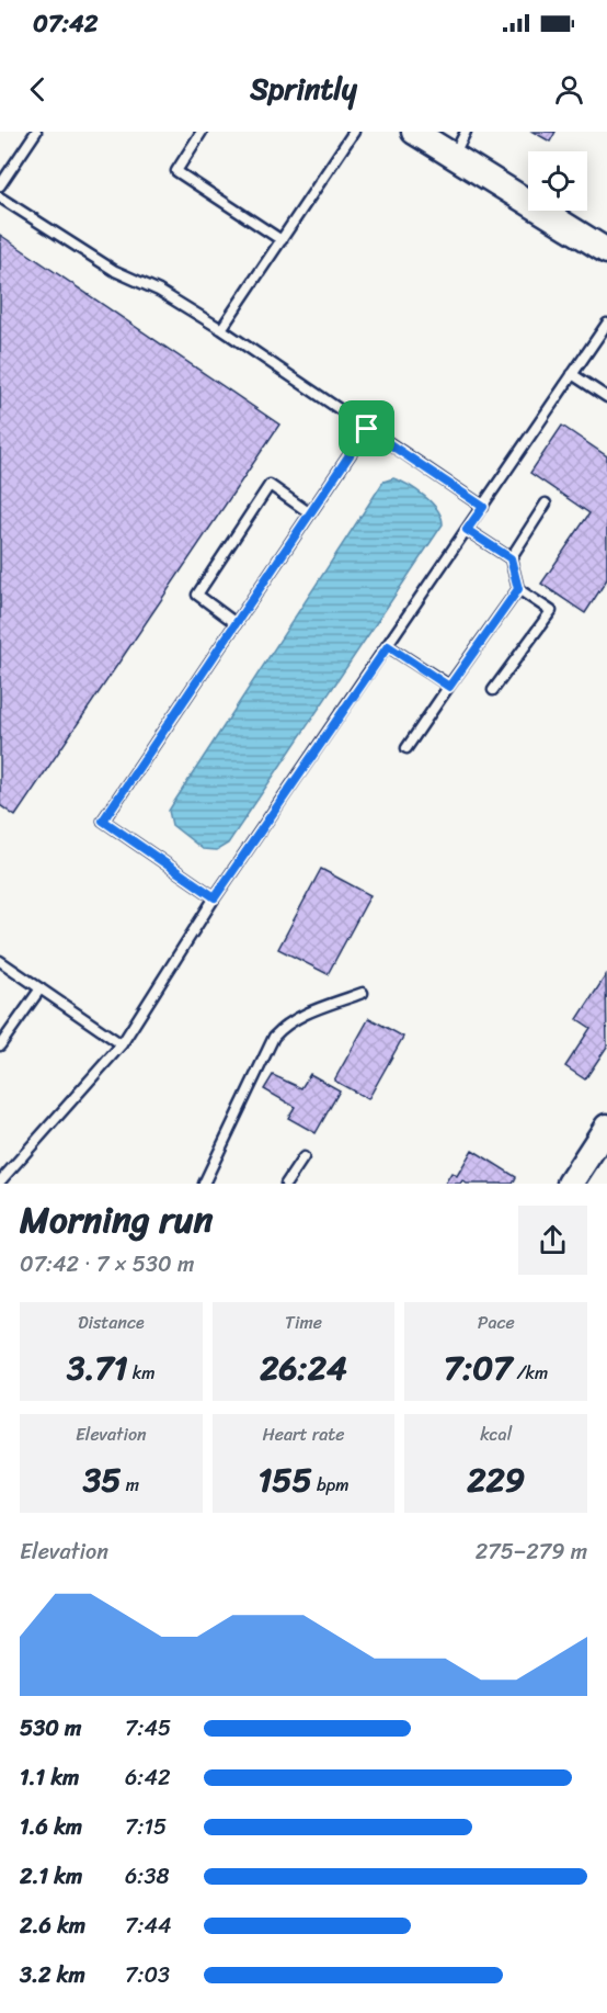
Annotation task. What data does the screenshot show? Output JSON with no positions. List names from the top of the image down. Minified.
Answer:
{"page":{"status":"07:42","header":"Sprintly","heading":["Morning run","07:42 · 7 × 530 m"],"stats":[["Distance","3.71 km"],["Time","26:24"],["Pace","7:07 /km"],["Elevation","35 m"],["Heart rate","155 bpm"],["kcal","229"]],"chart":["Elevation","275–279 m"],"list":[{"name":"530 m","note":"7:45"},{"name":"1.1 km","note":"6:42"},{"name":"1.6 km","note":"7:15"},{"name":"2.1 km","note":"6:38"},{"name":"2.6 km","note":"7:44"},{"name":"3.2 km","note":"7:03"}]}}
